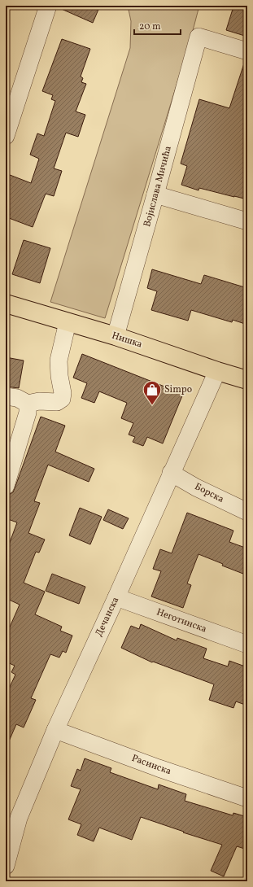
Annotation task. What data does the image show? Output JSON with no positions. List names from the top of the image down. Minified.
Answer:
{"streets":{"main road":["Нишка"],"street":["Војислава Мичића","Борска","Дечанска","Неготинска","Расинска"]},"crossings":[["Војислава Мичића","Нишка"],["Нишка","Дечанска"],["Борска","Дечанска"],["Дечанска","Неготинска"],["Дечанска","Расинска"]],"places":{"shop":["Simpo"]},"scale_bar":"20 m"}
